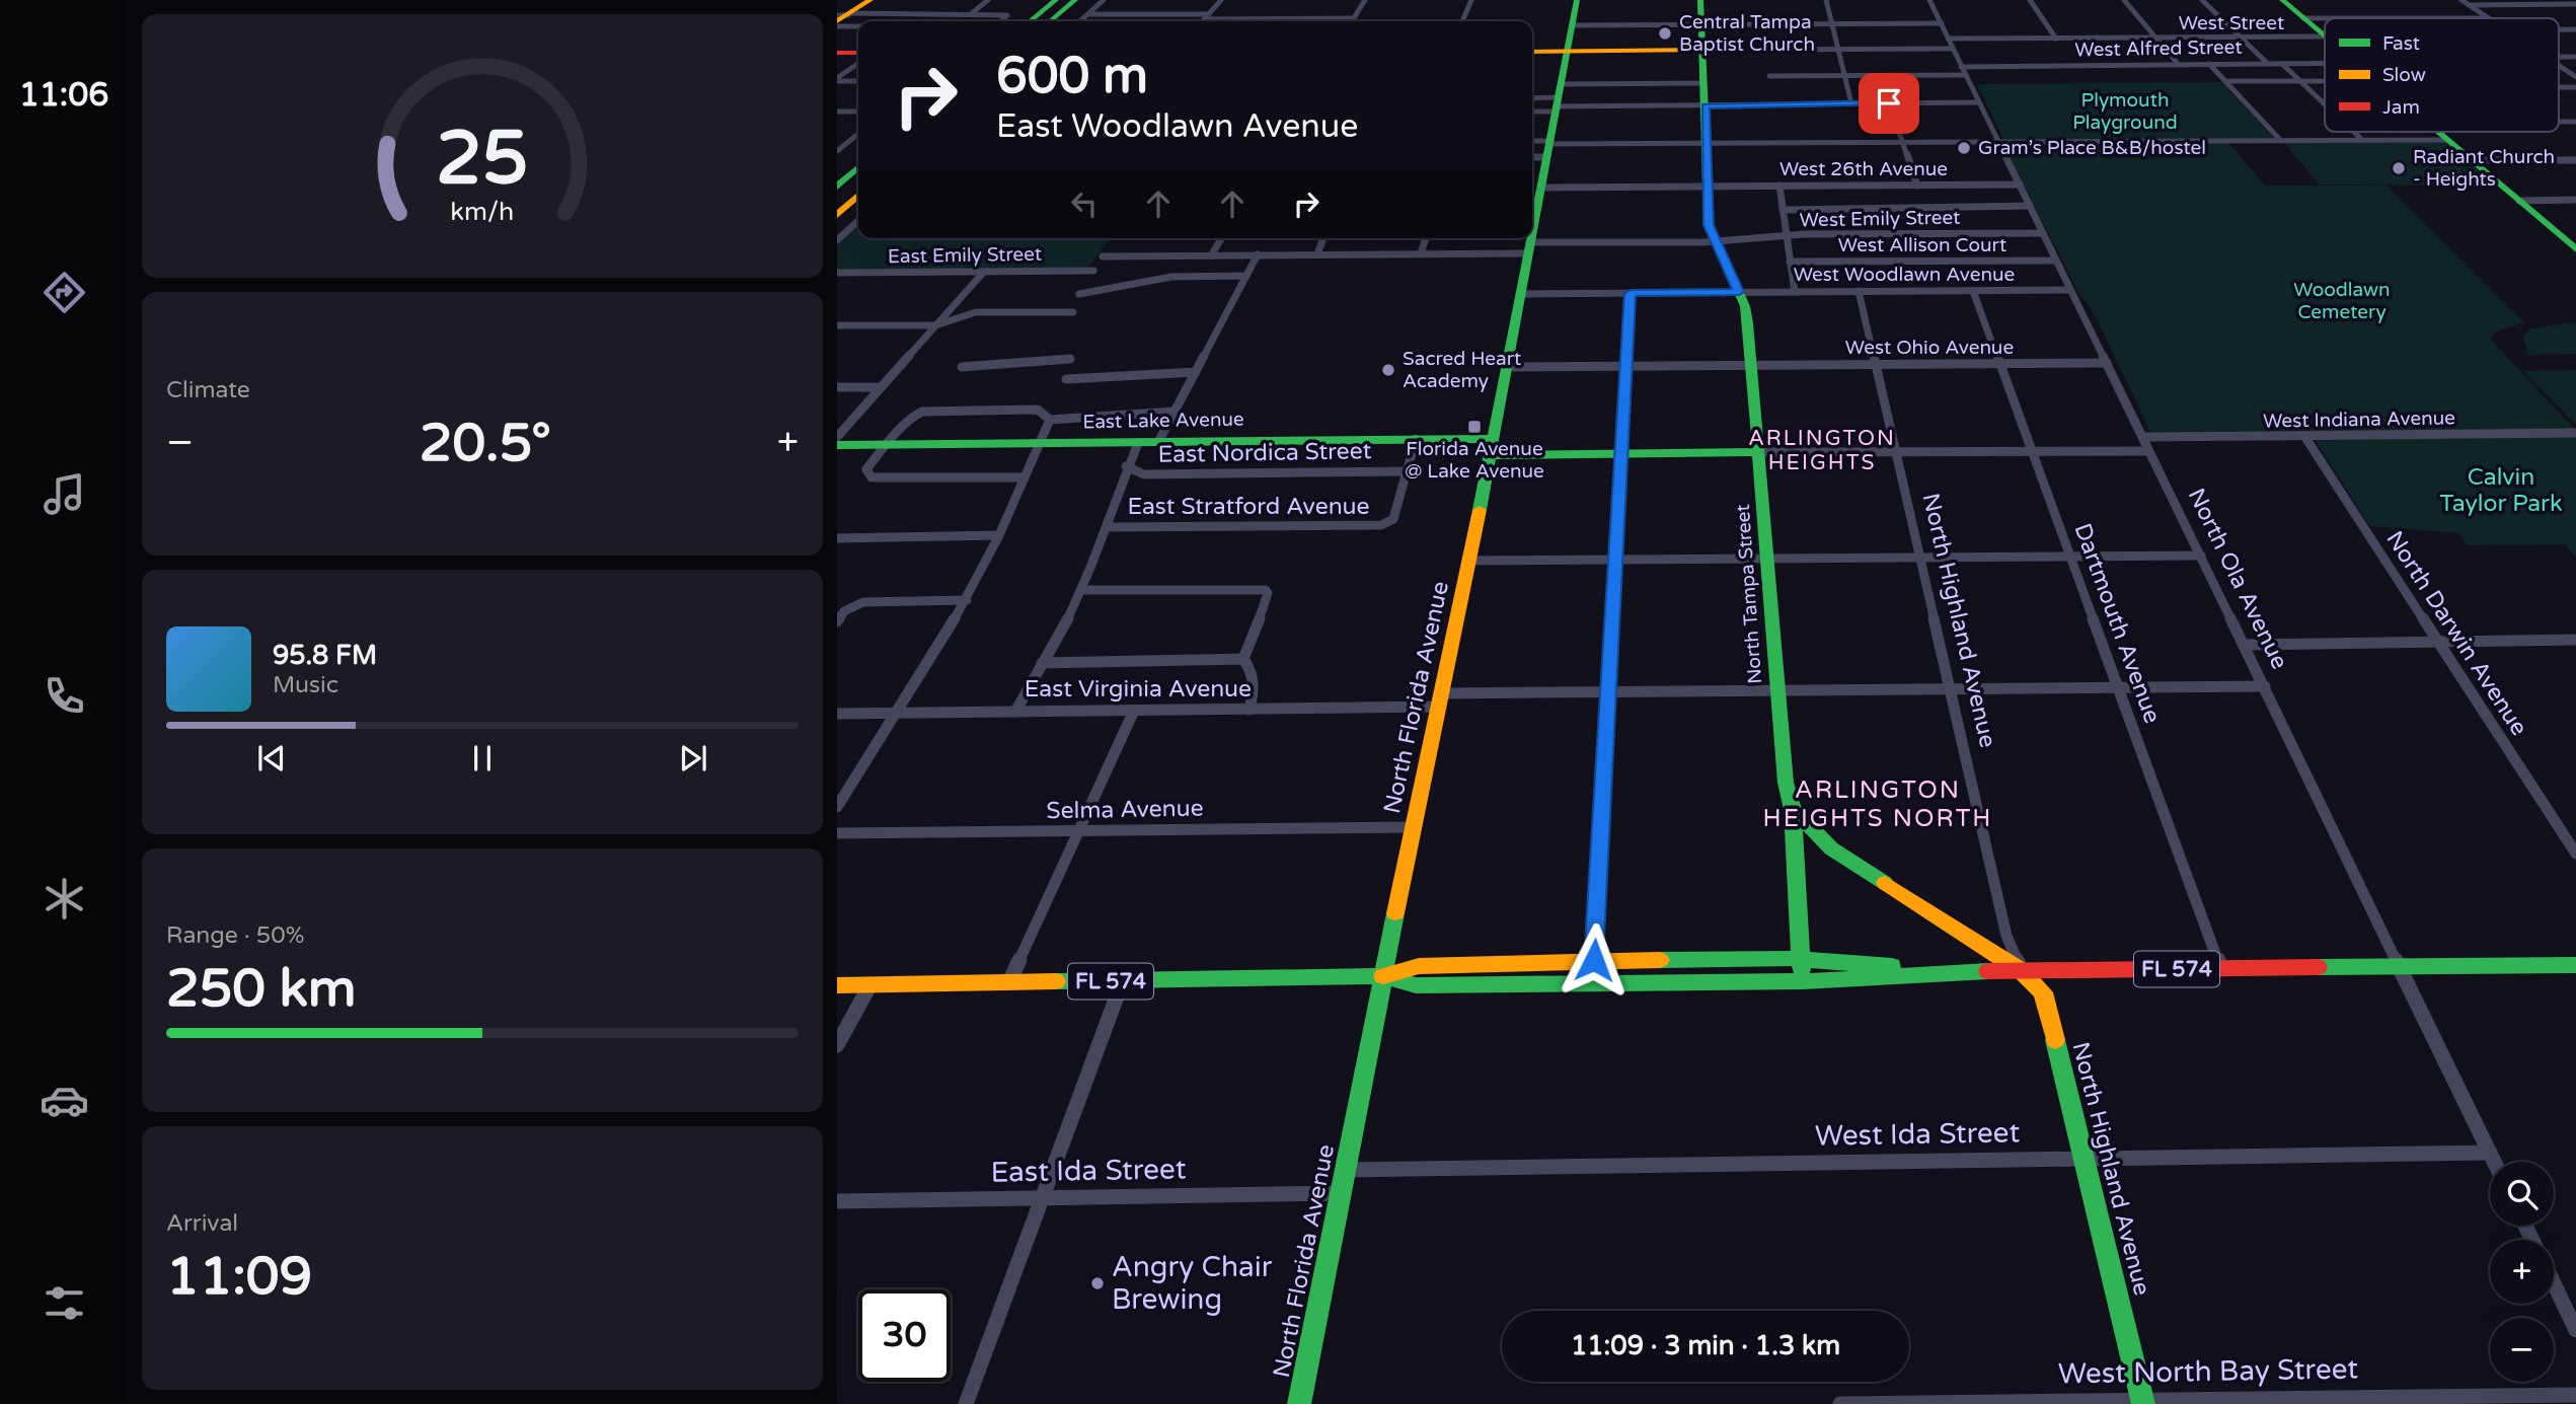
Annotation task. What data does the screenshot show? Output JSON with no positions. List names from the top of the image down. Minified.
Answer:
{"streets":{"main road":["East Lake Avenue","North Tampa Street","North Highland Avenue","North Florida Avenue","FL 574"],"street":["West Street","West Alfred Street","West 26th Avenue","West Emily Street","West Allison Court","East Emily Street","West Woodlawn Avenue","West Ohio Avenue","West Indiana Avenue","East Nordica Street","East Stratford Avenue","North Ola Avenue","Dartmouth Avenue","North Darwin Avenue","East Virginia Avenue","Selma Avenue","West Ida Street","East Ida Street","West North Bay Street"]},"crossings":[["West Street","North Ola Avenue"],["West Alfred Street","North Ola Avenue"],["West 26th Avenue","North Ola Avenue"],["West 26th Avenue","North Tampa Street"],["West 26th Avenue","North Florida Avenue"],["West Emily Street","North Ola Avenue"],["West Emily Street","North Tampa Street"],["West Allison Court","North Ola Avenue"],["West Woodlawn Avenue","North Ola Avenue"],["West Woodlawn Avenue","North Tampa Street"],["West Woodlawn Avenue","North Highland Avenue"],["West Woodlawn Avenue","Dartmouth Avenue"],["West Woodlawn Avenue","North Florida Avenue"],["West Ohio Avenue","North Ola Avenue"],["West Ohio Avenue","North Tampa Street"],["West Ohio Avenue","North Highland Avenue"],["West Ohio Avenue","Dartmouth Avenue"],["West Ohio Avenue","North Florida Avenue"],["West Indiana Avenue","North Ola Avenue"],["West Indiana Avenue","North Darwin Avenue"],["East Lake Avenue","North Tampa Street"],["East Lake Avenue","North Florida Avenue"],["East Nordica Street","East Stratford Avenue"],["North Ola Avenue","East Virginia Avenue"],["North Ola Avenue","FL 574"],["North Ola Avenue","West Ida Street"],["North Tampa Street","East Virginia Avenue"],["North Tampa Street","FL 574"],["North Highland Avenue","East Virginia Avenue"],["North Highland Avenue","FL 574"],["North Highland Avenue","West Ida Street"],["North Highland Avenue","West North Bay Street"],["Dartmouth Avenue","East Virginia Avenue"],["Dartmouth Avenue","FL 574"],["East Virginia Avenue","North Florida Avenue"],["North Florida Avenue","Selma Avenue"],["North Florida Avenue","FL 574"],["North Florida Avenue","West Ida Street"],["North Florida Avenue","East Ida Street"]],"districts":["ARLINGTON HEIGHTS","ARLINGTON HEIGHTS NORTH"],"parks":["Plymouth Playground","Woodlawn Cemetery","Calvin Taylor Park"],"places":{"other":["Central Tampa Baptist Church","Gram’s Place B&B/hostel","Radiant Church - Heights","Sacred Heart Academy","Angry Chair Brewing"],"transit":["Florida Avenue @ Lake Avenue"]},"legend":["Fast","Slow","Jam"],"page":{"tabs":"11:06","turn":["600 m","East Woodlawn Avenue"],"tile":["Climate",["Range · 50%","250 km"],["Arrival","11:09"]],"heat":["−","20.5°","+"],"song":["95.8 FM","Music"],"map_buttons":["+","−"],"limit":"30","trip":"11:09 · 3 min · 1.3 km","gauge":["25","km/h"]}}
